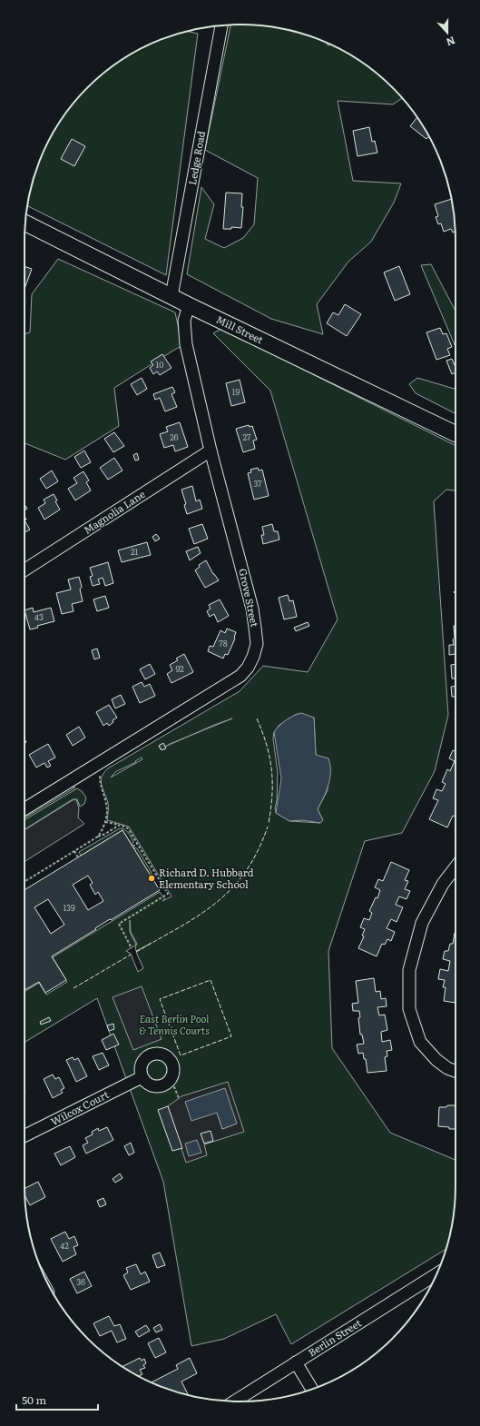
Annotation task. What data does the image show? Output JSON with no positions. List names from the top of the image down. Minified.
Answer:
{"streets":{"main road":["Mill Street"],"street":["Ledge Road","Magnolia Lane","Grove Street","Wilcox Court","Berlin Street"]},"crossings":[["Ledge Road","Mill Street"],["Mill Street","Grove Street"],["Magnolia Lane","Grove Street"]],"parks":["East Berlin Pool & Tennis Courts"],"places":["Richard D. Hubbard Elementary School"],"house_numbers":["10","19","26","27","37","21","43","78","92","139","42","36"],"scale_bar":"50 m","north":"bottom"}
